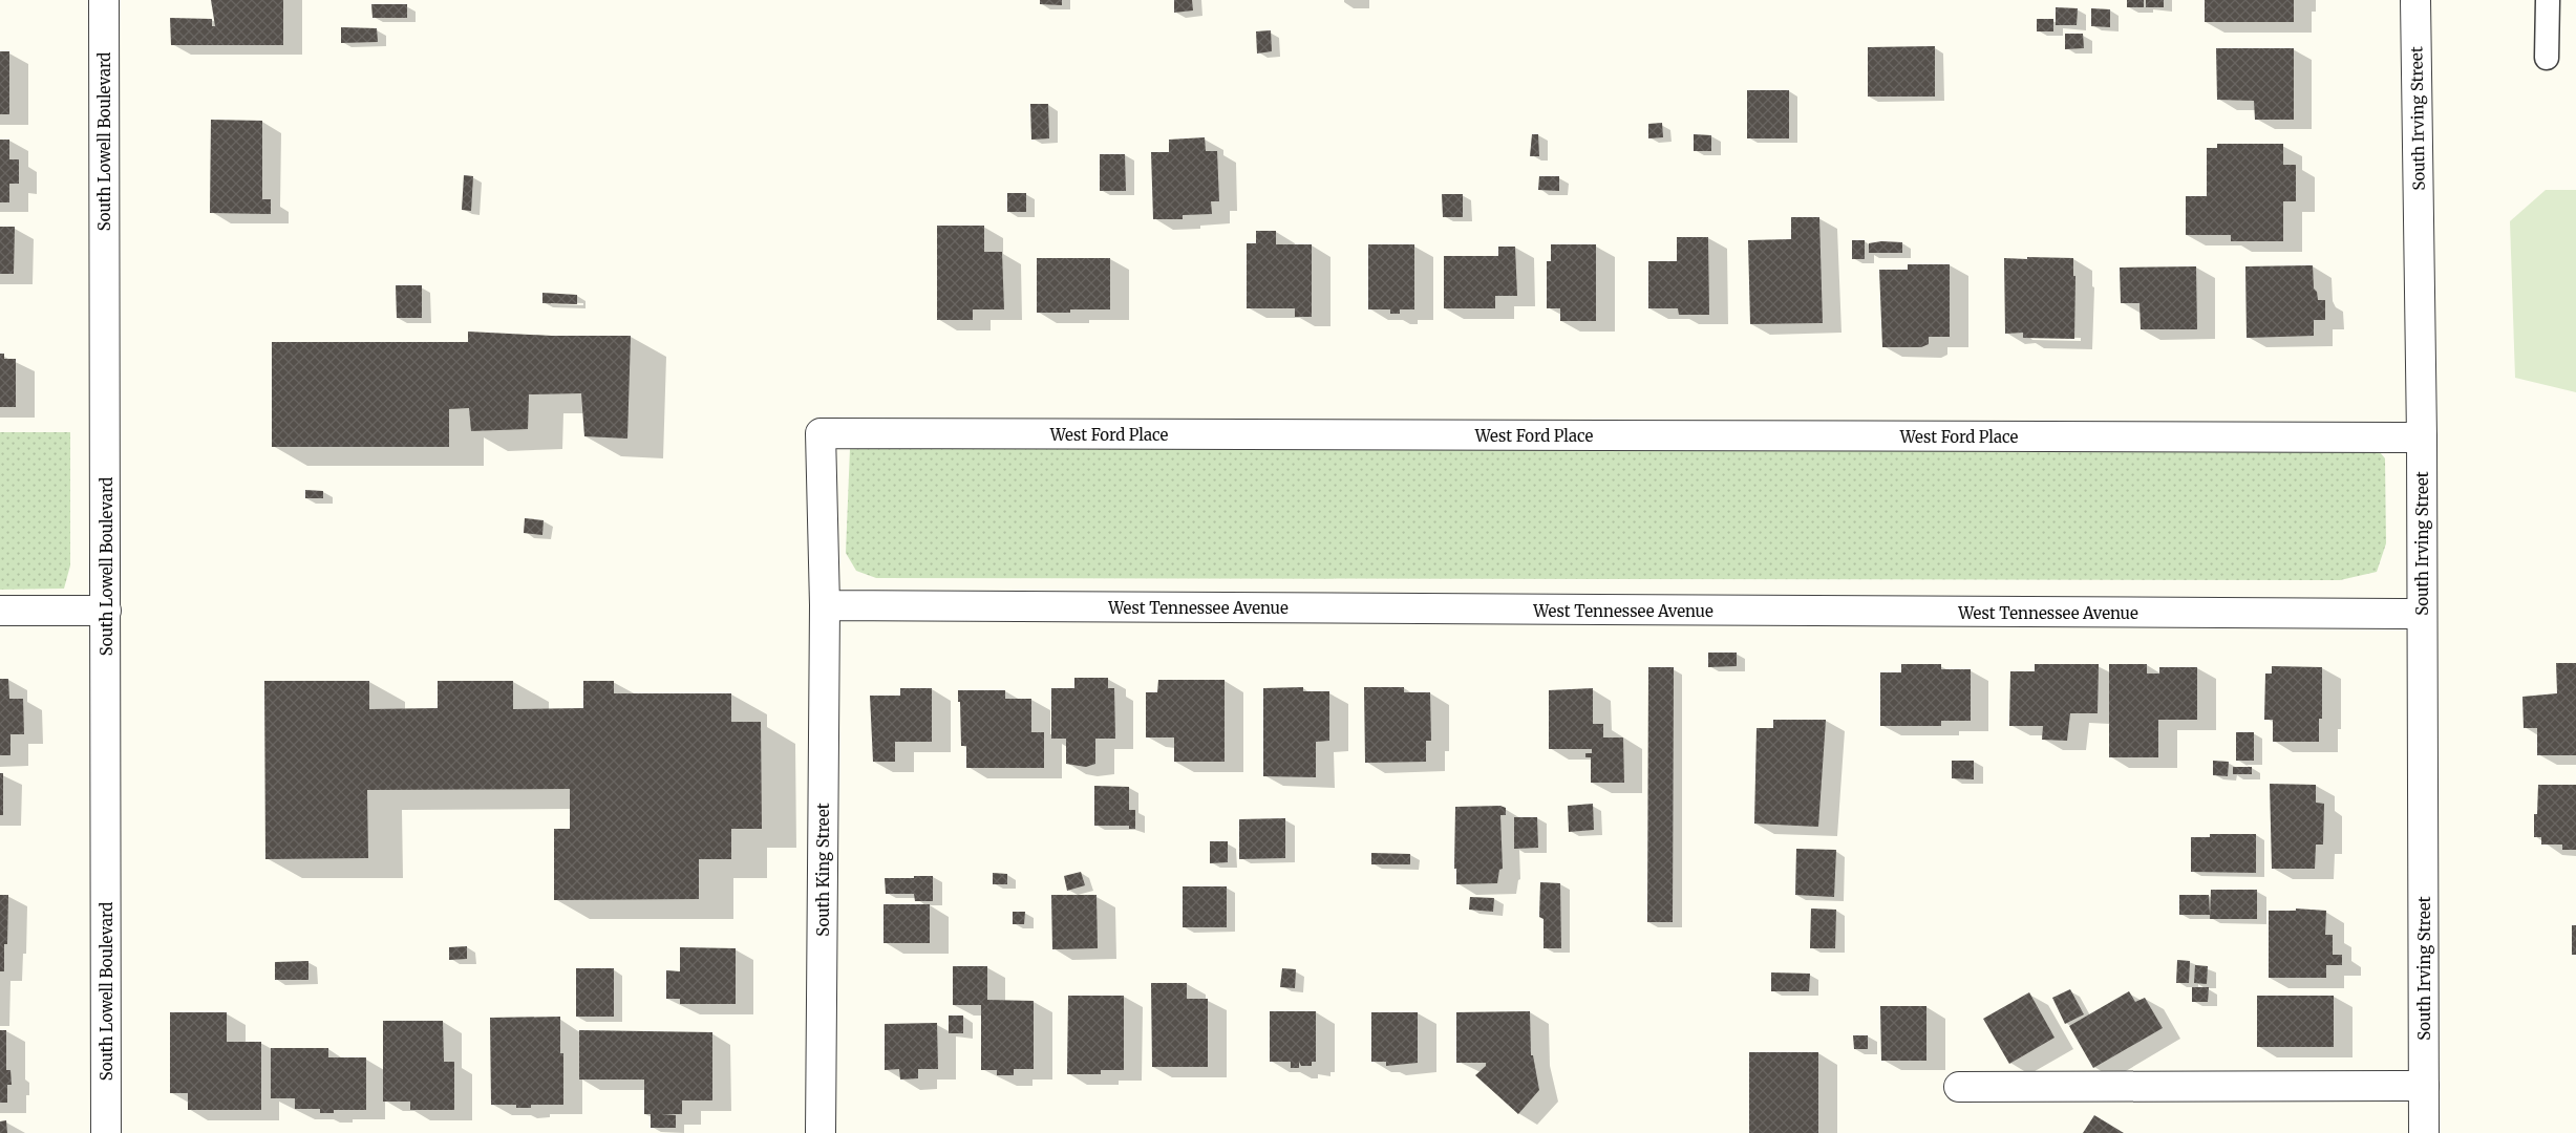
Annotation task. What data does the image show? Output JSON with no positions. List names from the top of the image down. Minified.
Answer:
{"streets":{"street":["South Irving Street","South Lowell Boulevard","West Ford Place","West Tennessee Avenue","South King Street"]},"crossings":[["South Irving Street","West Ford Place"],["South Irving Street","West Tennessee Avenue"],["West Ford Place","West Tennessee Avenue"],["West Ford Place","South King Street"],["West Tennessee Avenue","South King Street"]]}
